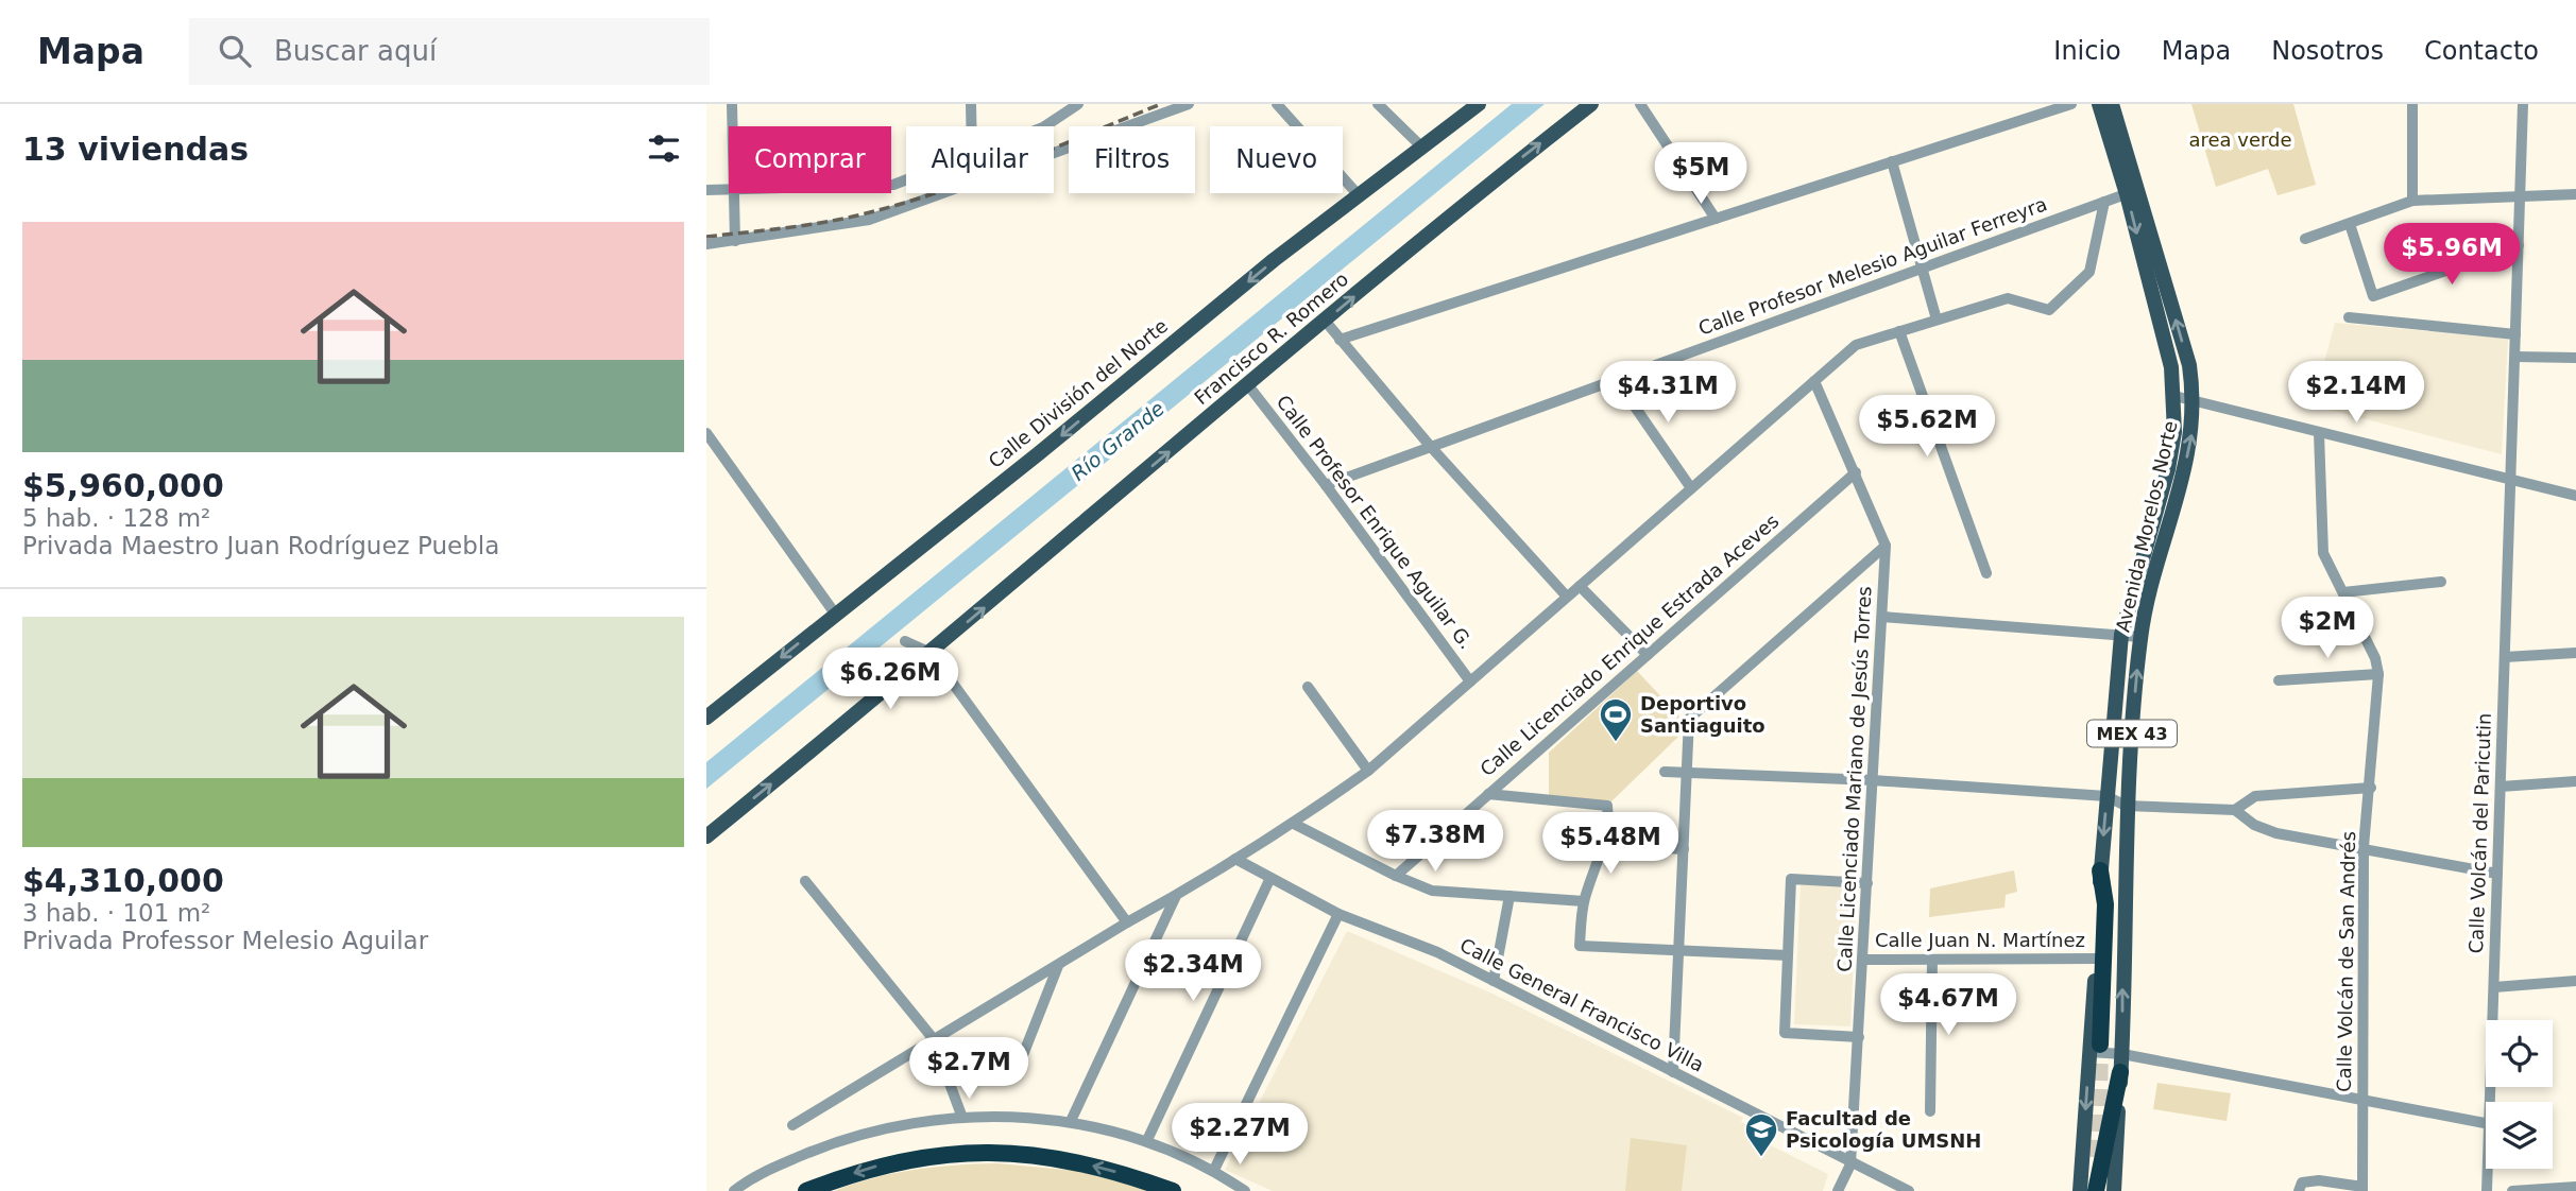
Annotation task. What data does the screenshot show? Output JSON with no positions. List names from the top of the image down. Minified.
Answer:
{"streets":{"highway":["MEX 43"],"main road":["Francisco R. Romero","Calle División del Norte","Avenida Morelos Norte"],"street":["Calle Profesor Melesio Aguilar Ferreyra","Calle Profesor Enrique Aguilar G.","Calle Licenciado Enrique Estrada Aceves","Calle Licenciado Mariano de Jesús Torres","Calle Volcán del Paricutin","Calle Juan N. Martínez","Calle Volcán de San Andrés","Calle General Francisco Villa"]},"crossings":[["Calle Profesor Melesio Aguilar Ferreyra","Calle Profesor Enrique Aguilar G."],["Calle Profesor Melesio Aguilar Ferreyra","Avenida Morelos Norte"],["Francisco R. Romero","Calle Profesor Enrique Aguilar G."],["Avenida Morelos Norte","MEX 43"],["Avenida Morelos Norte","Calle Juan N. Martínez"],["Calle Licenciado Enrique Estrada Aceves","Calle Licenciado Mariano de Jesús Torres"],["Calle Licenciado Mariano de Jesús Torres","Calle Juan N. Martínez"],["Calle Licenciado Mariano de Jesús Torres","Calle General Francisco Villa"]],"one_way":["Francisco R. Romero","Calle División del Norte"],"water":["Río Grande"],"parks":["area verde"],"places":{"sports":["Deportivo Santiaguito"],"school or university":["Facultad de Psicología UMSNH"]},"page":{"header":"Mapa","search":"Buscar aquí","nav":["Inicio","Mapa","Nosotros","Contacto"],"heading":"13 viviendas","chip":["Comprar","Alquilar","Filtros","Nuevo"],"price":["$5M","$5.96M","$4.31M","$2.14M","$5.62M","$2M","$6.26M","$7.38M","$5.48M","$2.34M","$4.67M","$2.7M","$2.27M"],"list":[{"name":"$5,960,000","note":"5 hab. · 128 m² · Privada Maestro Juan Rodríguez Puebla"},{"name":"$4,310,000","note":"3 hab. · 101 m² · Privada Professor Melesio Aguilar"}]}}
